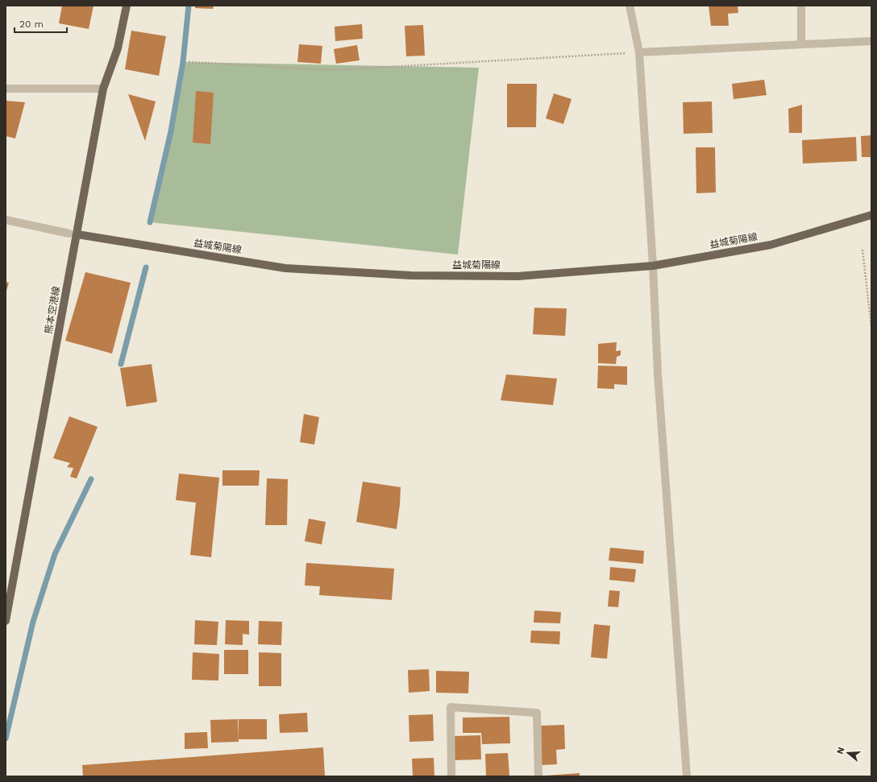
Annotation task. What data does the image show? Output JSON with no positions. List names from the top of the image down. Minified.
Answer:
{"streets":{"main road":["益城菊陽線","熊本空港線"]},"crossings":[["益城菊陽線","熊本空港線"]],"scale_bar":"20 m","north":"left"}
